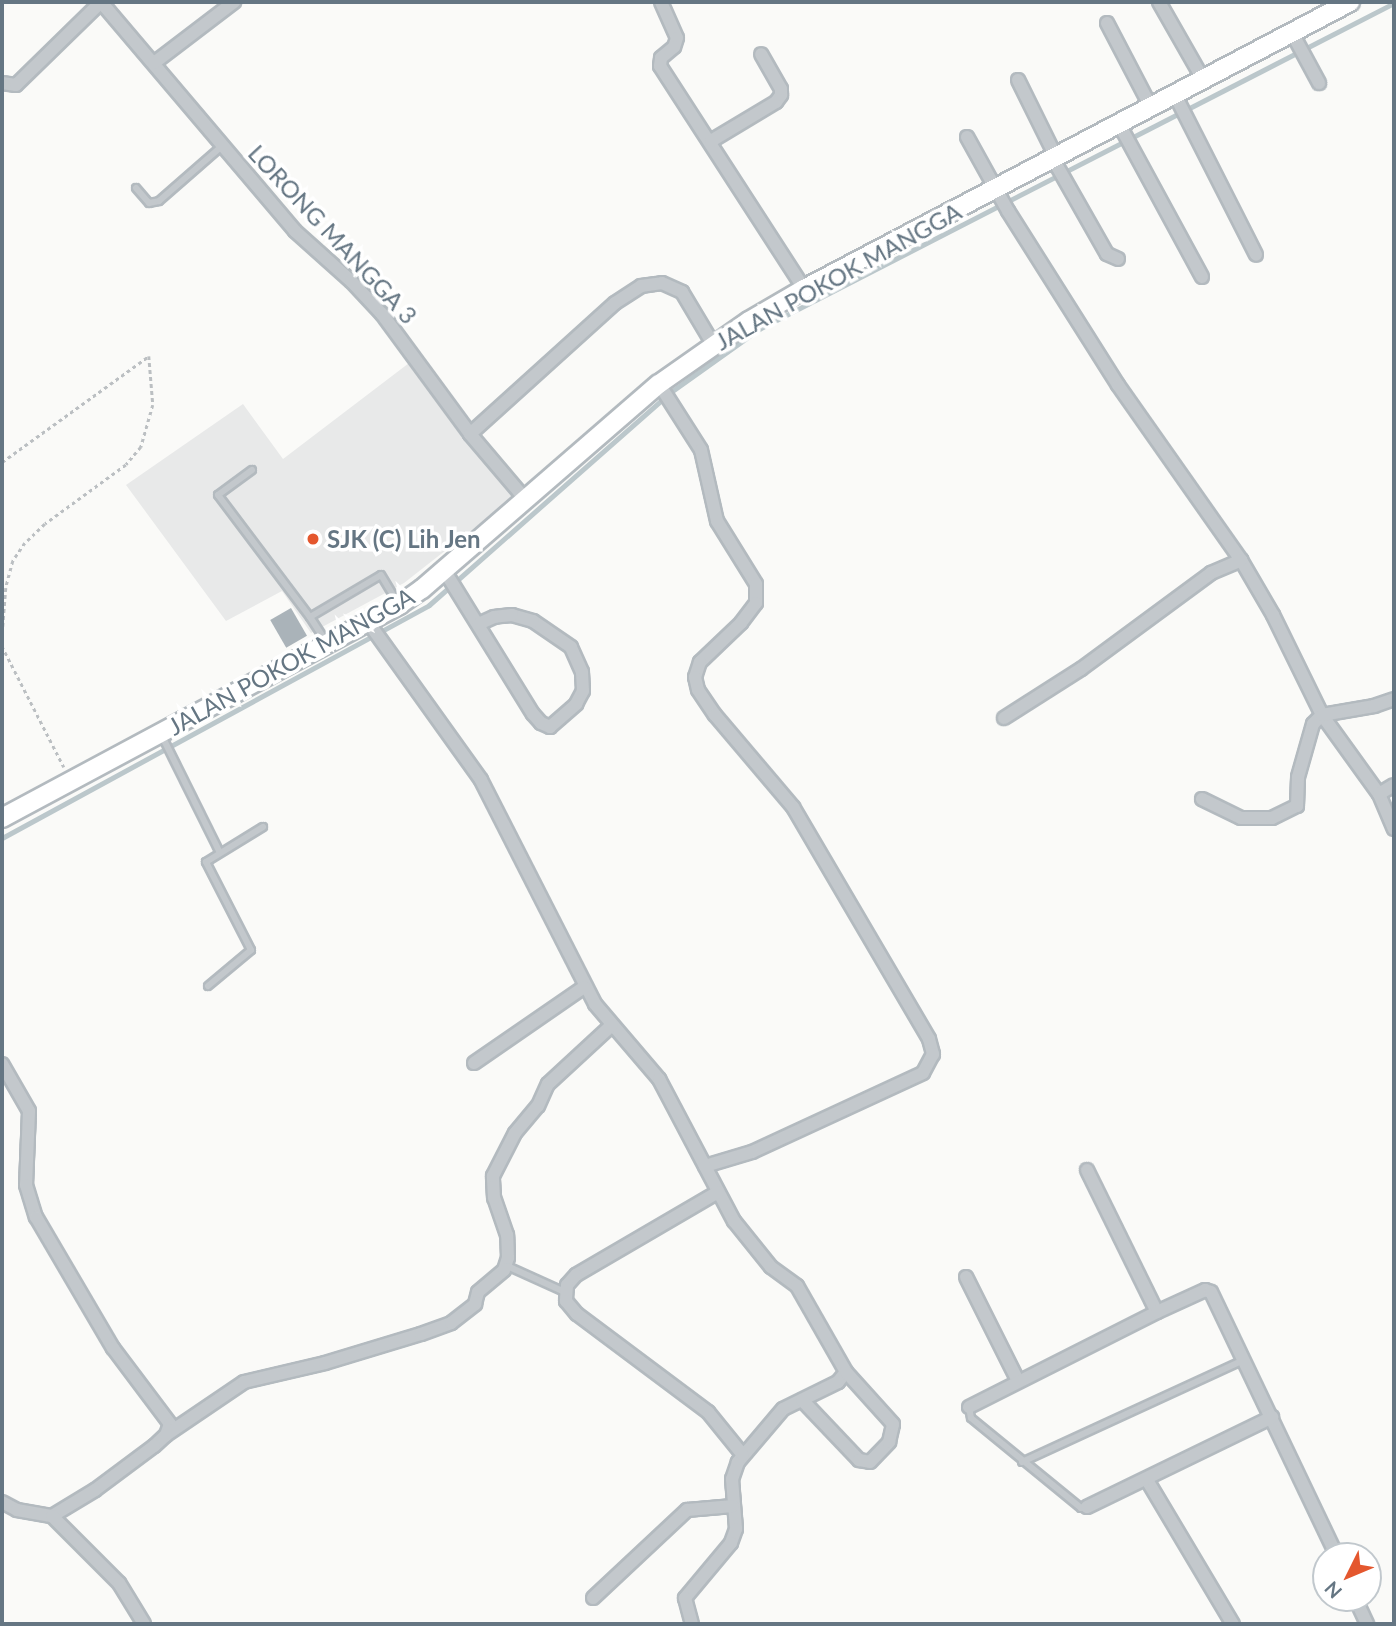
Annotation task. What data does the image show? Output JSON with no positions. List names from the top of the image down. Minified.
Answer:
{"streets":{"main road":["JALAN POKOK MANGGA"],"street":["LORONG MANGGA 3"]},"crossings":[["LORONG MANGGA 3","JALAN POKOK MANGGA"]],"places":["SJK (C) Lih Jen"],"north":"bottom left"}
